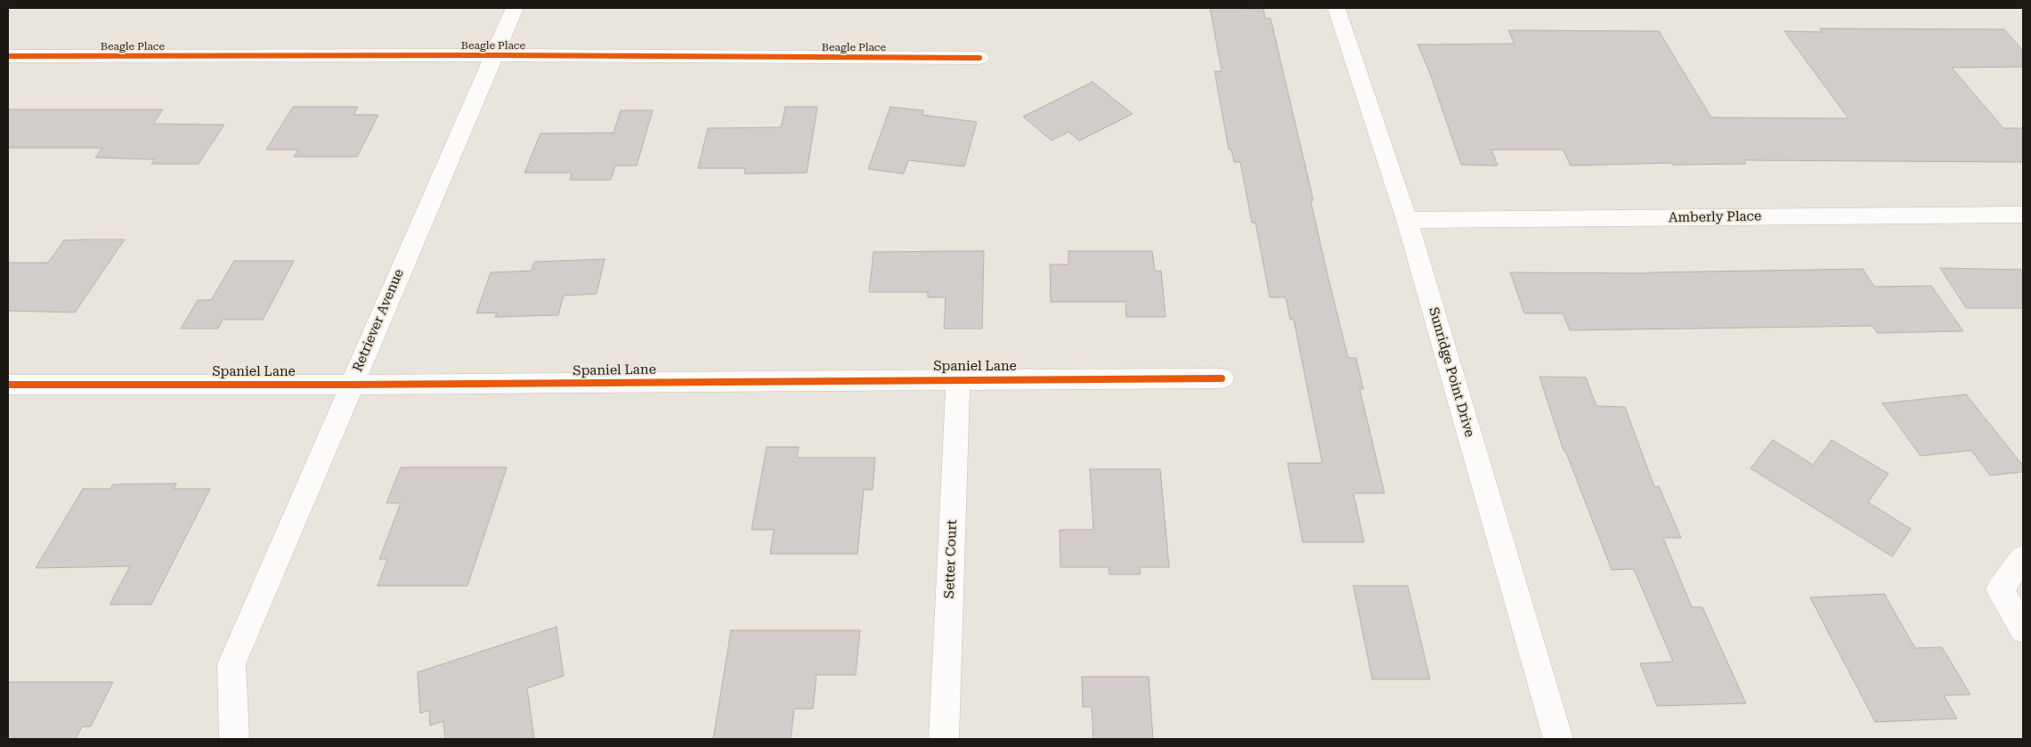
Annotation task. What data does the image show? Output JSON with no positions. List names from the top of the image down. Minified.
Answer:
{"streets":{"street":["Beagle Place","Amberly Place","Retriever Avenue","Spaniel Lane","Sunridge Point Drive","Setter Court"]},"crossings":[["Beagle Place","Retriever Avenue"],["Amberly Place","Sunridge Point Drive"],["Retriever Avenue","Spaniel Lane"],["Spaniel Lane","Setter Court"]]}
